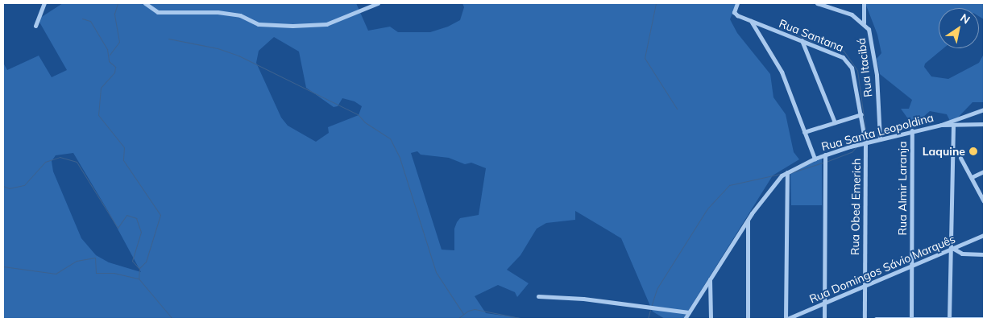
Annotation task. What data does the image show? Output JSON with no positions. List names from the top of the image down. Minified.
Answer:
{"streets":{"street":["Rua Santana","Rua Itacibá","Rua Santa Leopoldina","Rua Almir Laranja","Rua Obed Emerich","Rua Domingos Sávio Marquês"]},"crossings":[["Rua Santana","Rua Santa Leopoldina"],["Rua Santana","Rua Obed Emerich"],["Rua Itacibá","Rua Santa Leopoldina"],["Rua Santa Leopoldina","Rua Almir Laranja"],["Rua Santa Leopoldina","Rua Obed Emerich"],["Rua Almir Laranja","Rua Domingos Sávio Marquês"],["Rua Obed Emerich","Rua Domingos Sávio Marquês"]],"places":["Laquine"],"north":"top right"}
